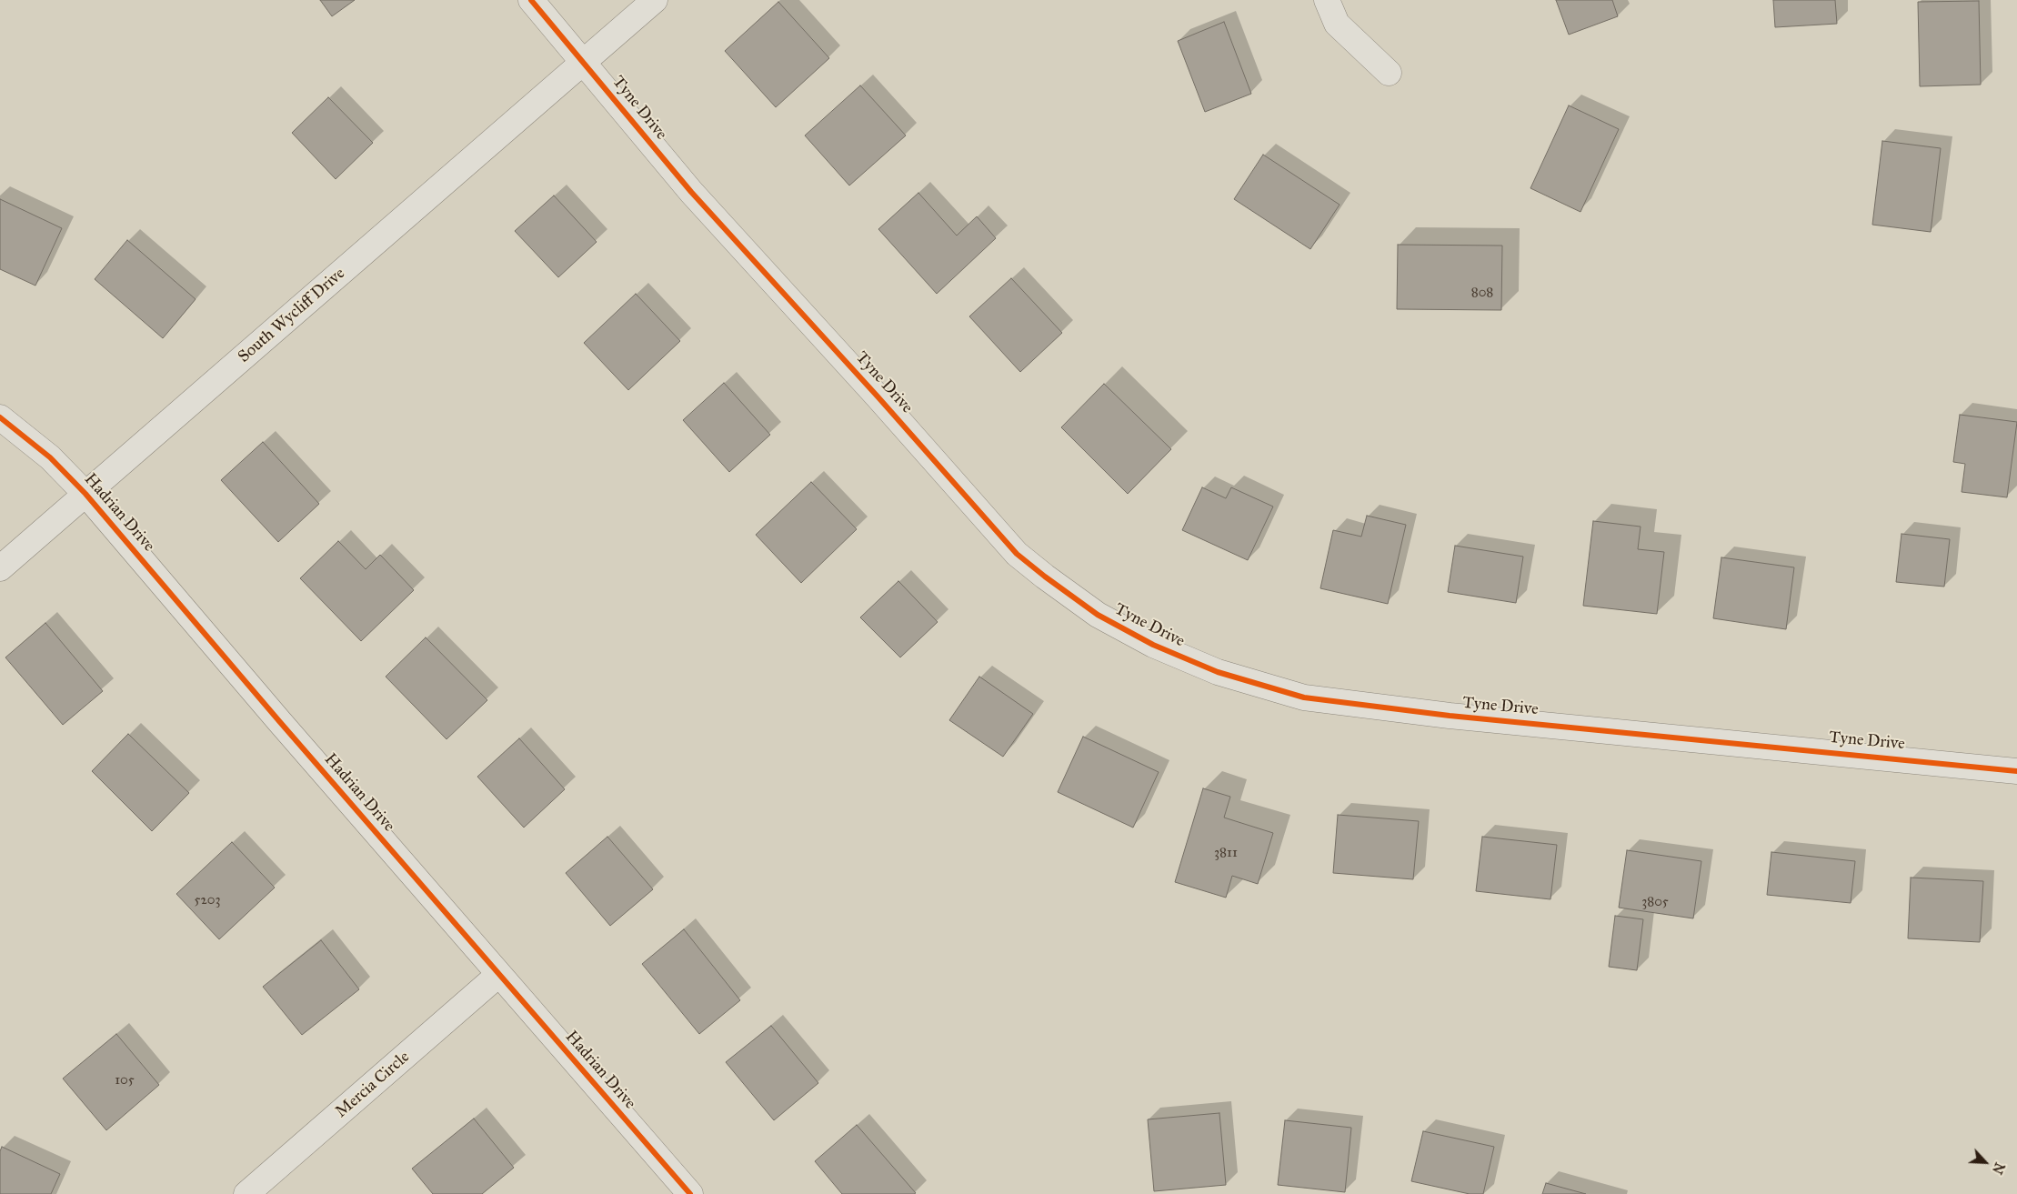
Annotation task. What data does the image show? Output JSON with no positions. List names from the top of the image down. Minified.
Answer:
{"streets":{"street":["Tyne Drive","South Wycliff Drive","Hadrian Drive","Mercia Circle"]},"crossings":[["Tyne Drive","South Wycliff Drive"],["South Wycliff Drive","Hadrian Drive"],["Hadrian Drive","Mercia Circle"]],"house_numbers":["808","3811","5203","3805","105"],"north":"bottom right"}
